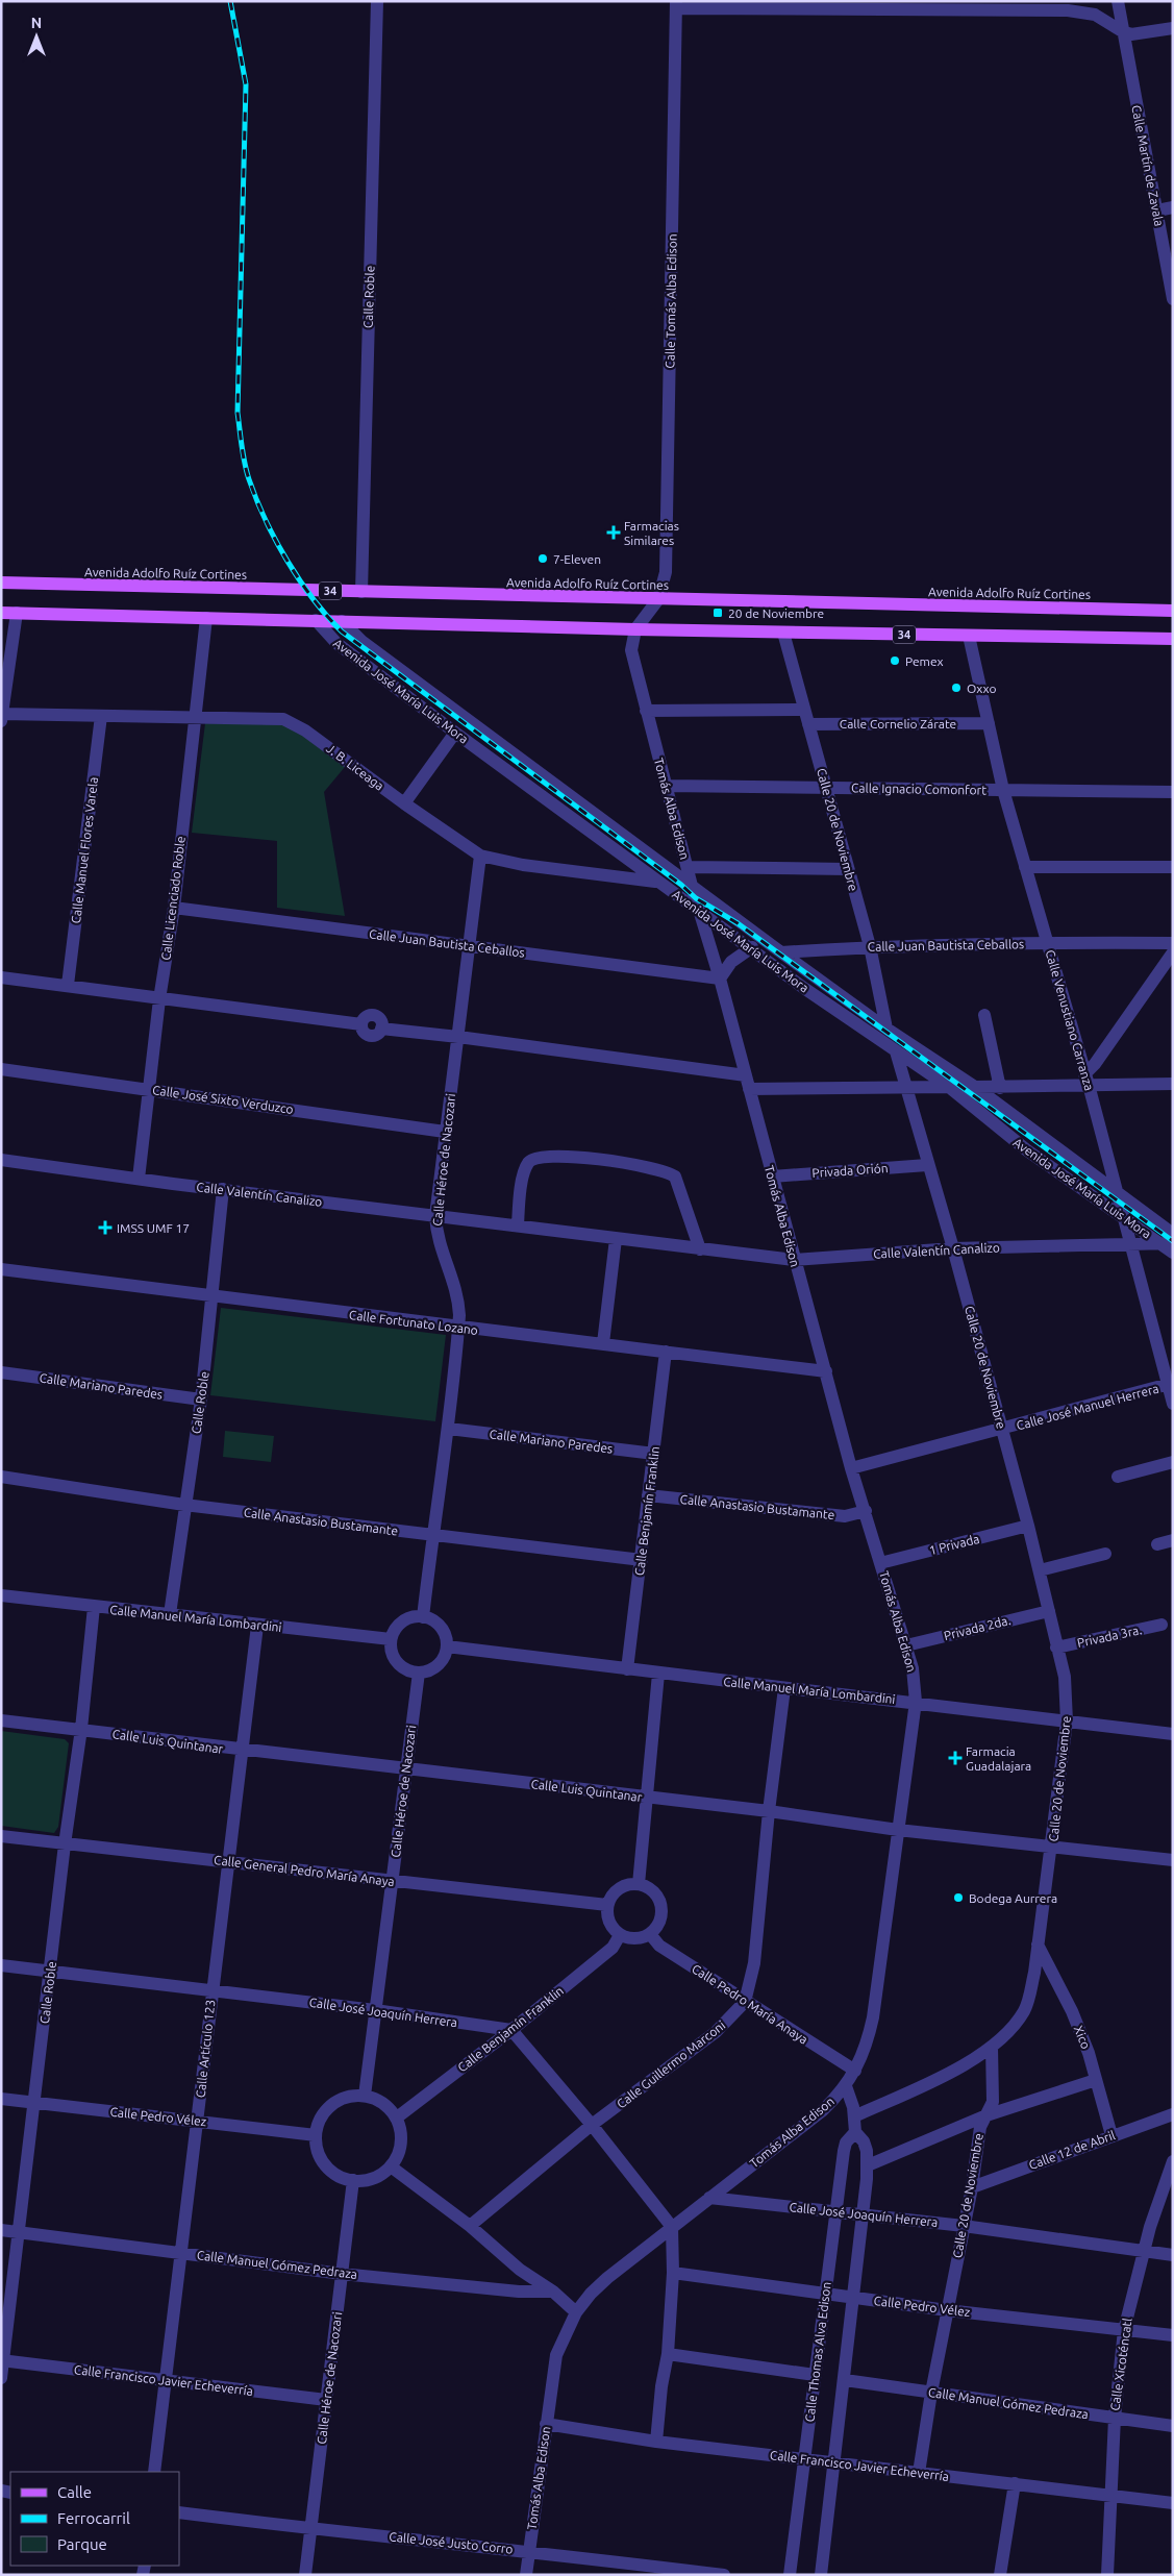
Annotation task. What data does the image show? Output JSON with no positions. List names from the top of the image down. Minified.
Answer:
{"streets":{"main road":["Avenida Adolfo Ruíz Cortines","34"],"street":["Calle Martín de Zavala","Calle Roble","Calle Tomás Alba Edison","Avenida José María Luis Mora","Calle Cornelio Zárate","J. B. Liceaga","Calle Ignacio Comonfort","Tomás Alba Edison","Calle 20 de Noviembre","Calle Manuel Flores Varela","Calle Licenciado Roble","Calle Juan Bautista Ceballos","Calle Venustiano Carranza","Calle José Sixto Verduzco","Calle Héroe de Nacozari","Privada Orión","Calle Valentín Canalizo","Calle Fortunato Lozano","Calle Mariano Paredes","Calle José Manuel Herrera","Calle Anastasio Bustamante","Calle Benjamín Franklin","1 Privada","Calle Manuel María Lombardini","Privada 2da.","Privada 3ra.","Calle Luis Quintanar","Calle General Pedro María Anaya","Calle Pedro María Anaya","Calle José Joaquín Herrera","Xico","Calle Artículo 123","Calle Guillermo Marconi","Calle Pedro Vélez","Calle 12 de Abril","Calle Manuel Gómez Pedraza","Calle Thomas Alva Edison","Calle Xicoténcatl","Calle Francisco Javier Echeverría","Calle José Justo Corro"]},"crossings":[["Calle Roble","Avenida Adolfo Ruíz Cortines"],["Calle Roble","Calle Valentín Canalizo"],["Calle Roble","Calle Fortunato Lozano"],["Calle Roble","Calle Mariano Paredes"],["Calle Roble","Calle Anastasio Bustamante"],["Calle Roble","Calle Manuel María Lombardini"],["Calle Roble","Calle Luis Quintanar"],["Calle Roble","Calle General Pedro María Anaya"],["Calle Roble","Calle José Joaquín Herrera"],["Calle Roble","Calle Pedro Vélez"],["Calle Roble","Calle Manuel Gómez Pedraza"],["Calle Roble","Calle Francisco Javier Echeverría"],["Calle Tomás Alba Edison","Avenida Adolfo Ruíz Cortines"],["34","Avenida José María Luis Mora"],["34","Tomás Alba Edison"],["34","Calle 20 de Noviembre"],["34","Calle Licenciado Roble"],["34","Calle Venustiano Carranza"],["Avenida José María Luis Mora","J. B. Liceaga"],["Avenida José María Luis Mora","Tomás Alba Edison"],["Avenida José María Luis Mora","Calle 20 de Noviembre"],["Avenida José María Luis Mora","Calle Juan Bautista Ceballos"],["Avenida José María Luis Mora","Calle Venustiano Carranza"],["Avenida José María Luis Mora","Calle Valentín Canalizo"],["Calle Cornelio Zárate","Calle 20 de Noviembre"],["Calle Cornelio Zárate","Calle Venustiano Carranza"],["J. B. Liceaga","Tomás Alba Edison"],["J. B. Liceaga","Calle Manuel Flores Varela"],["J. B. Liceaga","Calle Licenciado Roble"],["J. B. Liceaga","Calle Héroe de Nacozari"],["Calle Ignacio Comonfort","Tomás Alba Edison"],["Calle Ignacio Comonfort","Calle 20 de Noviembre"],["Calle Ignacio Comonfort","Calle Venustiano Carranza"],["Tomás Alba Edison","Calle Juan Bautista Ceballos"],["Tomás Alba Edison","Privada Orión"],["Tomás Alba Edison","Calle Valentín Canalizo"],["Tomás Alba Edison","Calle Fortunato Lozano"],["Tomás Alba Edison","Calle José Manuel Herrera"],["Tomás Alba Edison","Calle Anastasio Bustamante"],["Tomás Alba Edison","1 Privada"],["Tomás Alba Edison","Calle Manuel María Lombardini"],["Tomás Alba Edison","Privada 2da."],["Tomás Alba Edison","Calle Luis Quintanar"],["Tomás Alba Edison","Calle Pedro María Anaya"],["Tomás Alba Edison","Calle José Joaquín Herrera"],["Tomás Alba Edison","Calle Francisco Javier Echeverría"],["Tomás Alba Edison","Calle José Justo Corro"],["Calle 20 de Noviembre","Calle Juan Bautista Ceballos"],["Calle 20 de Noviembre","Privada Orión"],["Calle 20 de Noviembre","Calle Valentín Canalizo"],["Calle 20 de Noviembre","Calle José Manuel Herrera"],["Calle 20 de Noviembre","1 Privada"],["Calle 20 de Noviembre","Calle Manuel María Lombardini"],["Calle 20 de Noviembre","Privada 2da."],["Calle 20 de Noviembre","Privada 3ra."],["Calle 20 de Noviembre","Calle Luis Quintanar"],["Calle 20 de Noviembre","Calle José Joaquín Herrera"],["Calle 20 de Noviembre","Xico"],["Calle 20 de Noviembre","Calle Pedro Vélez"],["Calle 20 de Noviembre","Calle 12 de Abril"],["Calle 20 de Noviembre","Calle Manuel Gómez Pedraza"],["Calle 20 de Noviembre","Calle Francisco Javier Echeverría"],["Calle Licenciado Roble","Calle Juan Bautista Ceballos"],["Calle Licenciado Roble","Calle José Sixto Verduzco"],["Calle Licenciado Roble","Calle Valentín Canalizo"],["Calle Juan Bautista Ceballos","Calle Venustiano Carranza"],["Calle Juan Bautista Ceballos","Calle Héroe de Nacozari"],["Calle Venustiano Carranza","Calle Valentín Canalizo"],["Calle Venustiano Carranza","Calle José Manuel Herrera"],["Calle José Sixto Verduzco","Calle Héroe de Nacozari"],["Calle Héroe de Nacozari","Calle Valentín Canalizo"],["Calle Héroe de Nacozari","Calle Fortunato Lozano"],["Calle Héroe de Nacozari","Calle Mariano Paredes"],["Calle Héroe de Nacozari","Calle Anastasio Bustamante"],["Calle Héroe de Nacozari","Calle Benjamín Franklin"],["Calle Héroe de Nacozari","Calle Manuel María Lombardini"],["Calle Héroe de Nacozari","Calle Luis Quintanar"],["Calle Héroe de Nacozari","Calle General Pedro María Anaya"],["Calle Héroe de Nacozari","Calle José Joaquín Herrera"],["Calle Héroe de Nacozari","Calle Pedro Vélez"],["Calle Héroe de Nacozari","Calle Manuel Gómez Pedraza"],["Calle Héroe de Nacozari","Calle Francisco Javier Echeverría"],["Calle Héroe de Nacozari","Calle José Justo Corro"],["Calle Fortunato Lozano","Calle Benjamín Franklin"],["Calle Mariano Paredes","Calle Benjamín Franklin"],["Calle Anastasio Bustamante","Calle Benjamín Franklin"],["Calle Benjamín Franklin","Calle Manuel María Lombardini"],["Calle Benjamín Franklin","Calle General Pedro María Anaya"],["Calle Benjamín Franklin","Calle Pedro María Anaya"],["Calle Benjamín Franklin","Calle José Joaquín Herrera"],["Calle Benjamín Franklin","Calle Pedro Vélez"],["Calle Manuel María Lombardini","Calle Artículo 123"],["Calle Luis Quintanar","Calle Artículo 123"],["Calle General Pedro María Anaya","Calle Pedro María Anaya"],["Calle General Pedro María Anaya","Calle Artículo 123"],["Calle Pedro María Anaya","Calle Guillermo Marconi"],["Calle José Joaquín Herrera","Calle Artículo 123"],["Calle José Joaquín Herrera","Calle Thomas Alva Edison"],["Calle José Joaquín Herrera","Calle Xicoténcatl"],["Xico","Calle 12 de Abril"],["Calle Artículo 123","Calle Pedro Vélez"],["Calle Artículo 123","Calle Manuel Gómez Pedraza"],["Calle Artículo 123","Calle Francisco Javier Echeverría"],["Calle Pedro Vélez","Calle Thomas Alva Edison"],["Calle Pedro Vélez","Calle Xicoténcatl"],["Calle Manuel Gómez Pedraza","Calle Xicoténcatl"],["Calle Thomas Alva Edison","Calle Francisco Javier Echeverría"],["Calle Xicoténcatl","Calle Francisco Javier Echeverría"]],"places":{"health":["Farmacias Similares","IMSS UMF 17","Farmacia Guadalajara"],"other":["7-Eleven","Pemex","Oxxo","Bodega Aurrera"],"transit":["20 de Noviembre"]},"legend":["Calle","Ferrocarril","Parque"],"north":"top"}
